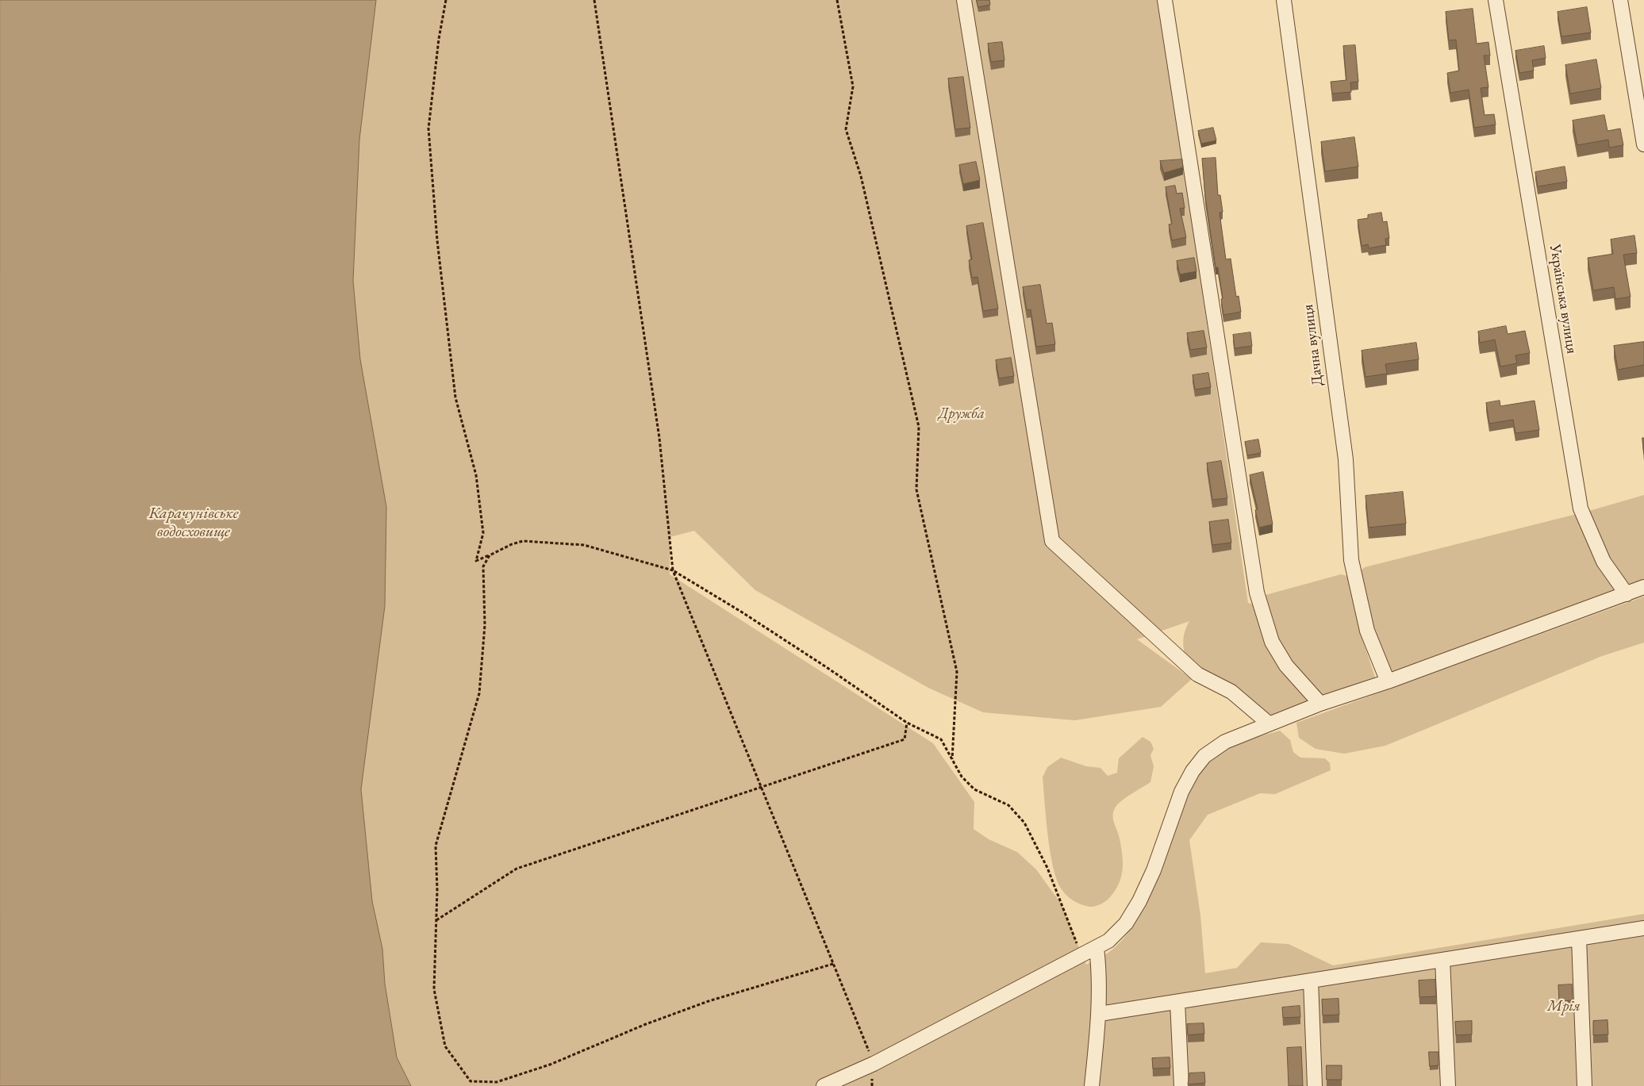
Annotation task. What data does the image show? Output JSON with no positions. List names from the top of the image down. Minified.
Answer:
{"streets":{"street":["Українська вулиця","Дачна вулиця"]},"water":["Карачунівське водосховище"],"parks":["Дружба","Мрія"]}
